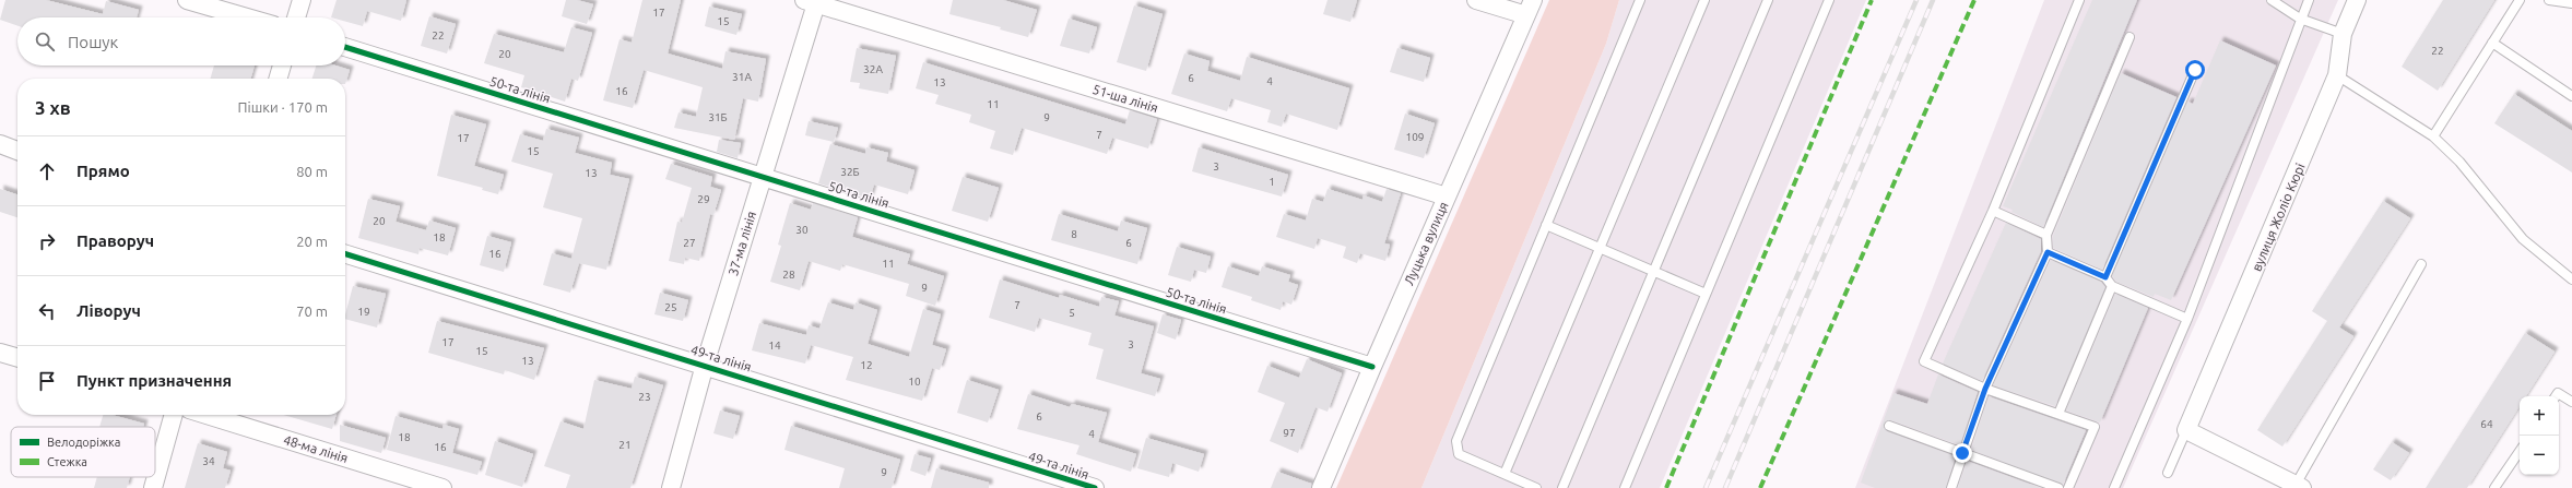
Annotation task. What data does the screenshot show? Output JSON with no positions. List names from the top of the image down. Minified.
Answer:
{"streets":{"street":["50-та лінія","51-ша лінія","вулиця Жоліо Кюрі","37-ма лінія","Луцька вулиця","49-та лінія","48-ма лінія"]},"crossings":[["50-та лінія","37-ма лінія"],["50-та лінія","Луцька вулиця"],["51-ша лінія","37-ма лінія"],["51-ша лінія","Луцька вулиця"],["37-ма лінія","49-та лінія"]],"house_numbers":["17","15","22","22","20","32А","31А","6","4","13","16","11","31Б","9","7","109","17","15","3","32Б","13","1","29","20","30","8","18","27","6","16","11","28","9","7","25","19","5","17","3","14","15","13","12","10","23","6","64","97","4","18","21","16","34","9"],"legend":["Велодоріжка","Стежка"],"page":{"search":"Пошук","heading":["3 хв","Пішки · 170 m"],"list":[["Прямо","80 m"],["Праворуч","20 m"],["Ліворуч","70 m"],"Пункт призначення"],"map_buttons":["+","−"]}}
